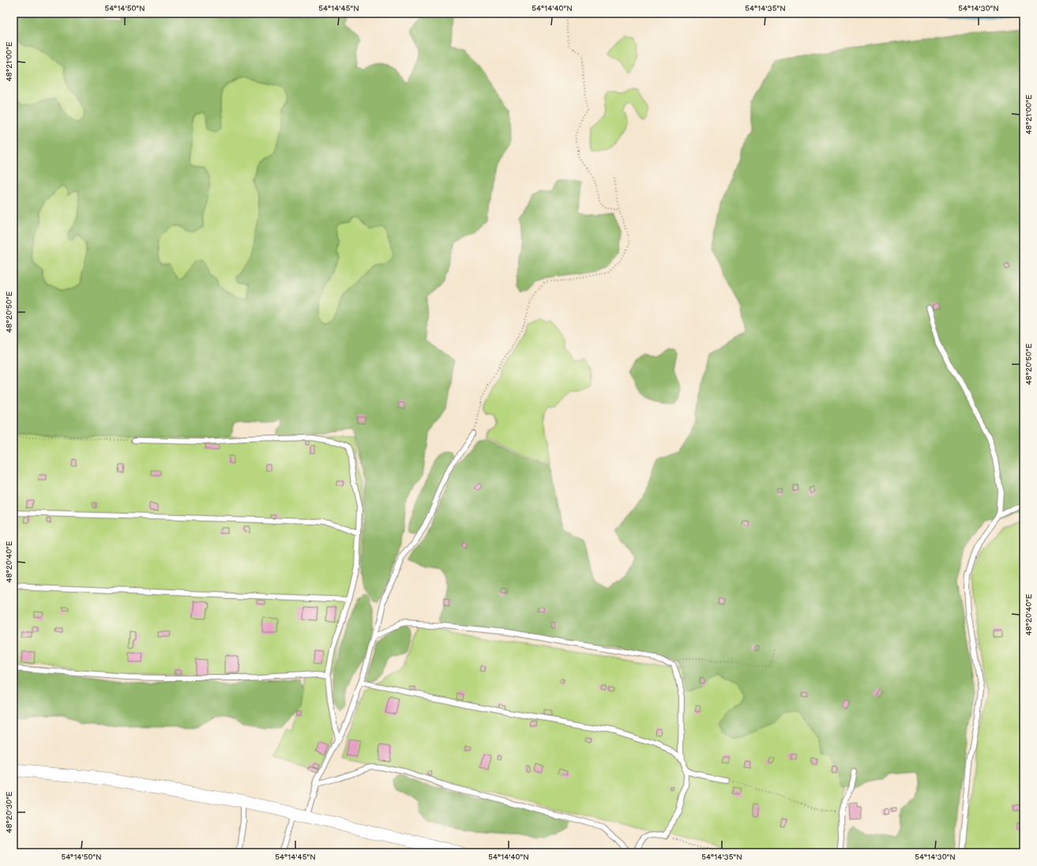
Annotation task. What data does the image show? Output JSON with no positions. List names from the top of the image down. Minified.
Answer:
{"coordinates":["54°14'50\"N","54°14'45\"N","54°14'40\"N","54°14'35\"N","54°14'30\"N","48°21'00\"E","48°20'50\"E","48°20'40\"E","48°20'30\"E"]}
